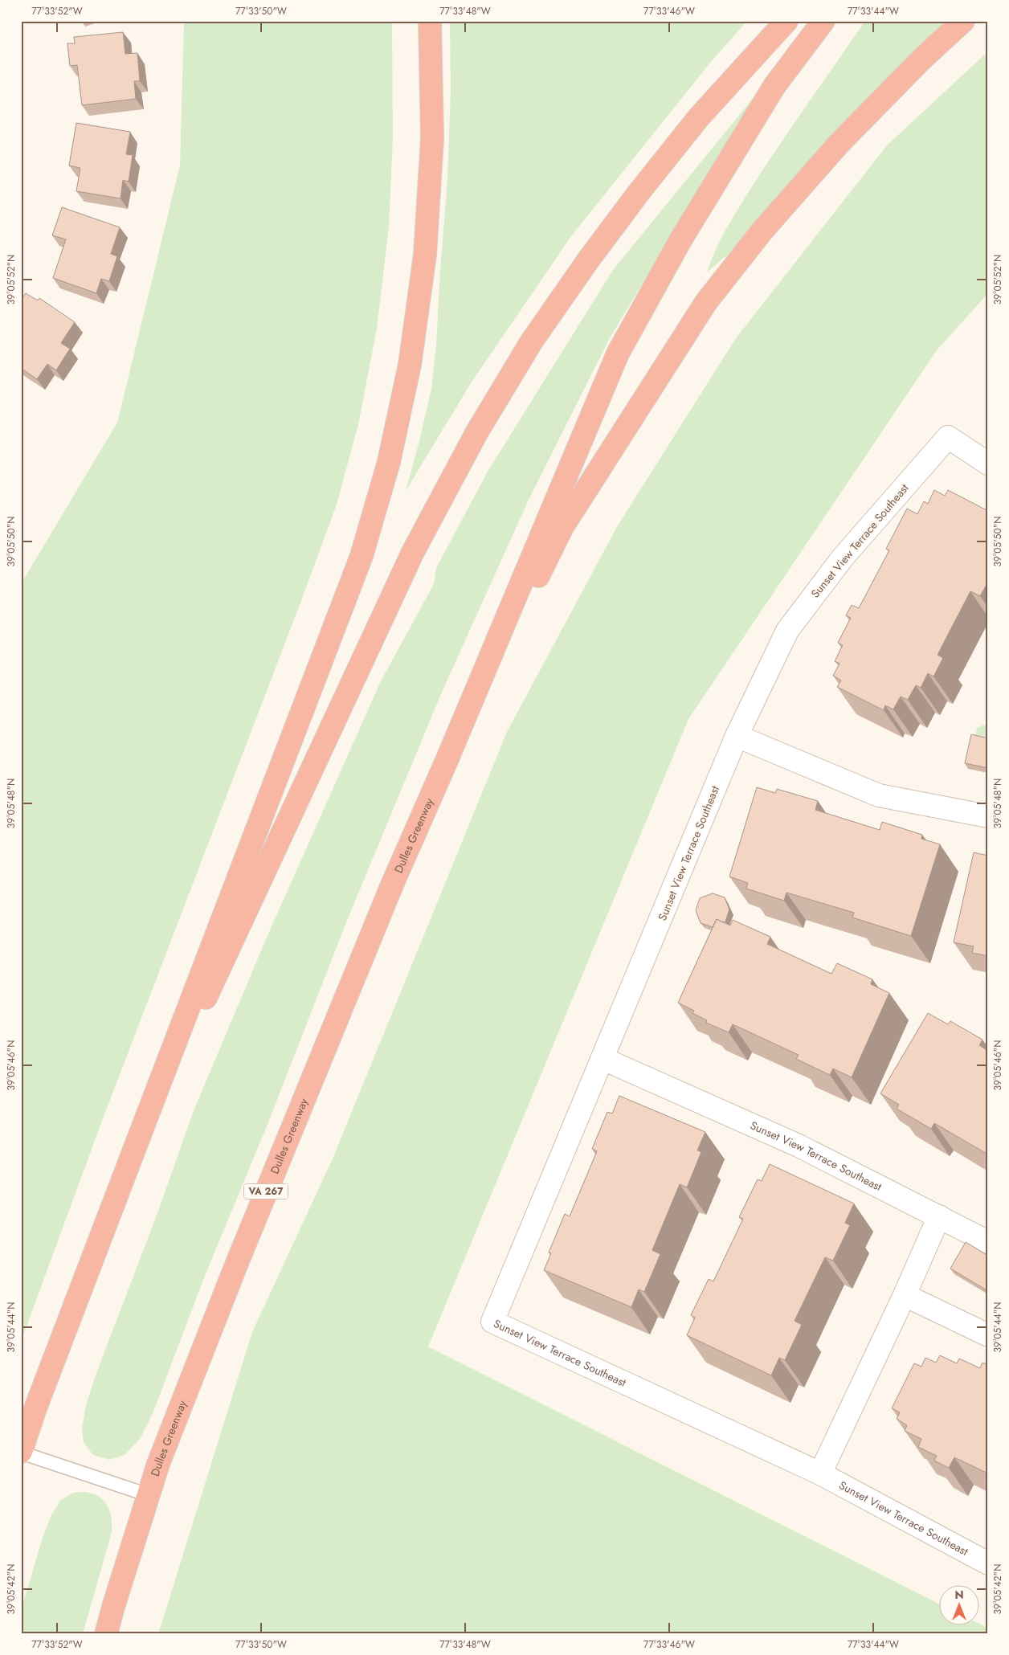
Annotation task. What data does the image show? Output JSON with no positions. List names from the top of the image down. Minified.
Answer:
{"streets":{"highway":["Dulles Greenway","VA 267"],"street":["Sunset View Terrace Southeast"]},"north":"top","coordinates":["77°33'52\"W","77°33'50\"W","77°33'48\"W","77°33'46\"W","77°33'44\"W","39°05'52\"N","39°05'50\"N","39°05'48\"N","39°05'46\"N","39°05'44\"N","39°05'42\"N"]}
